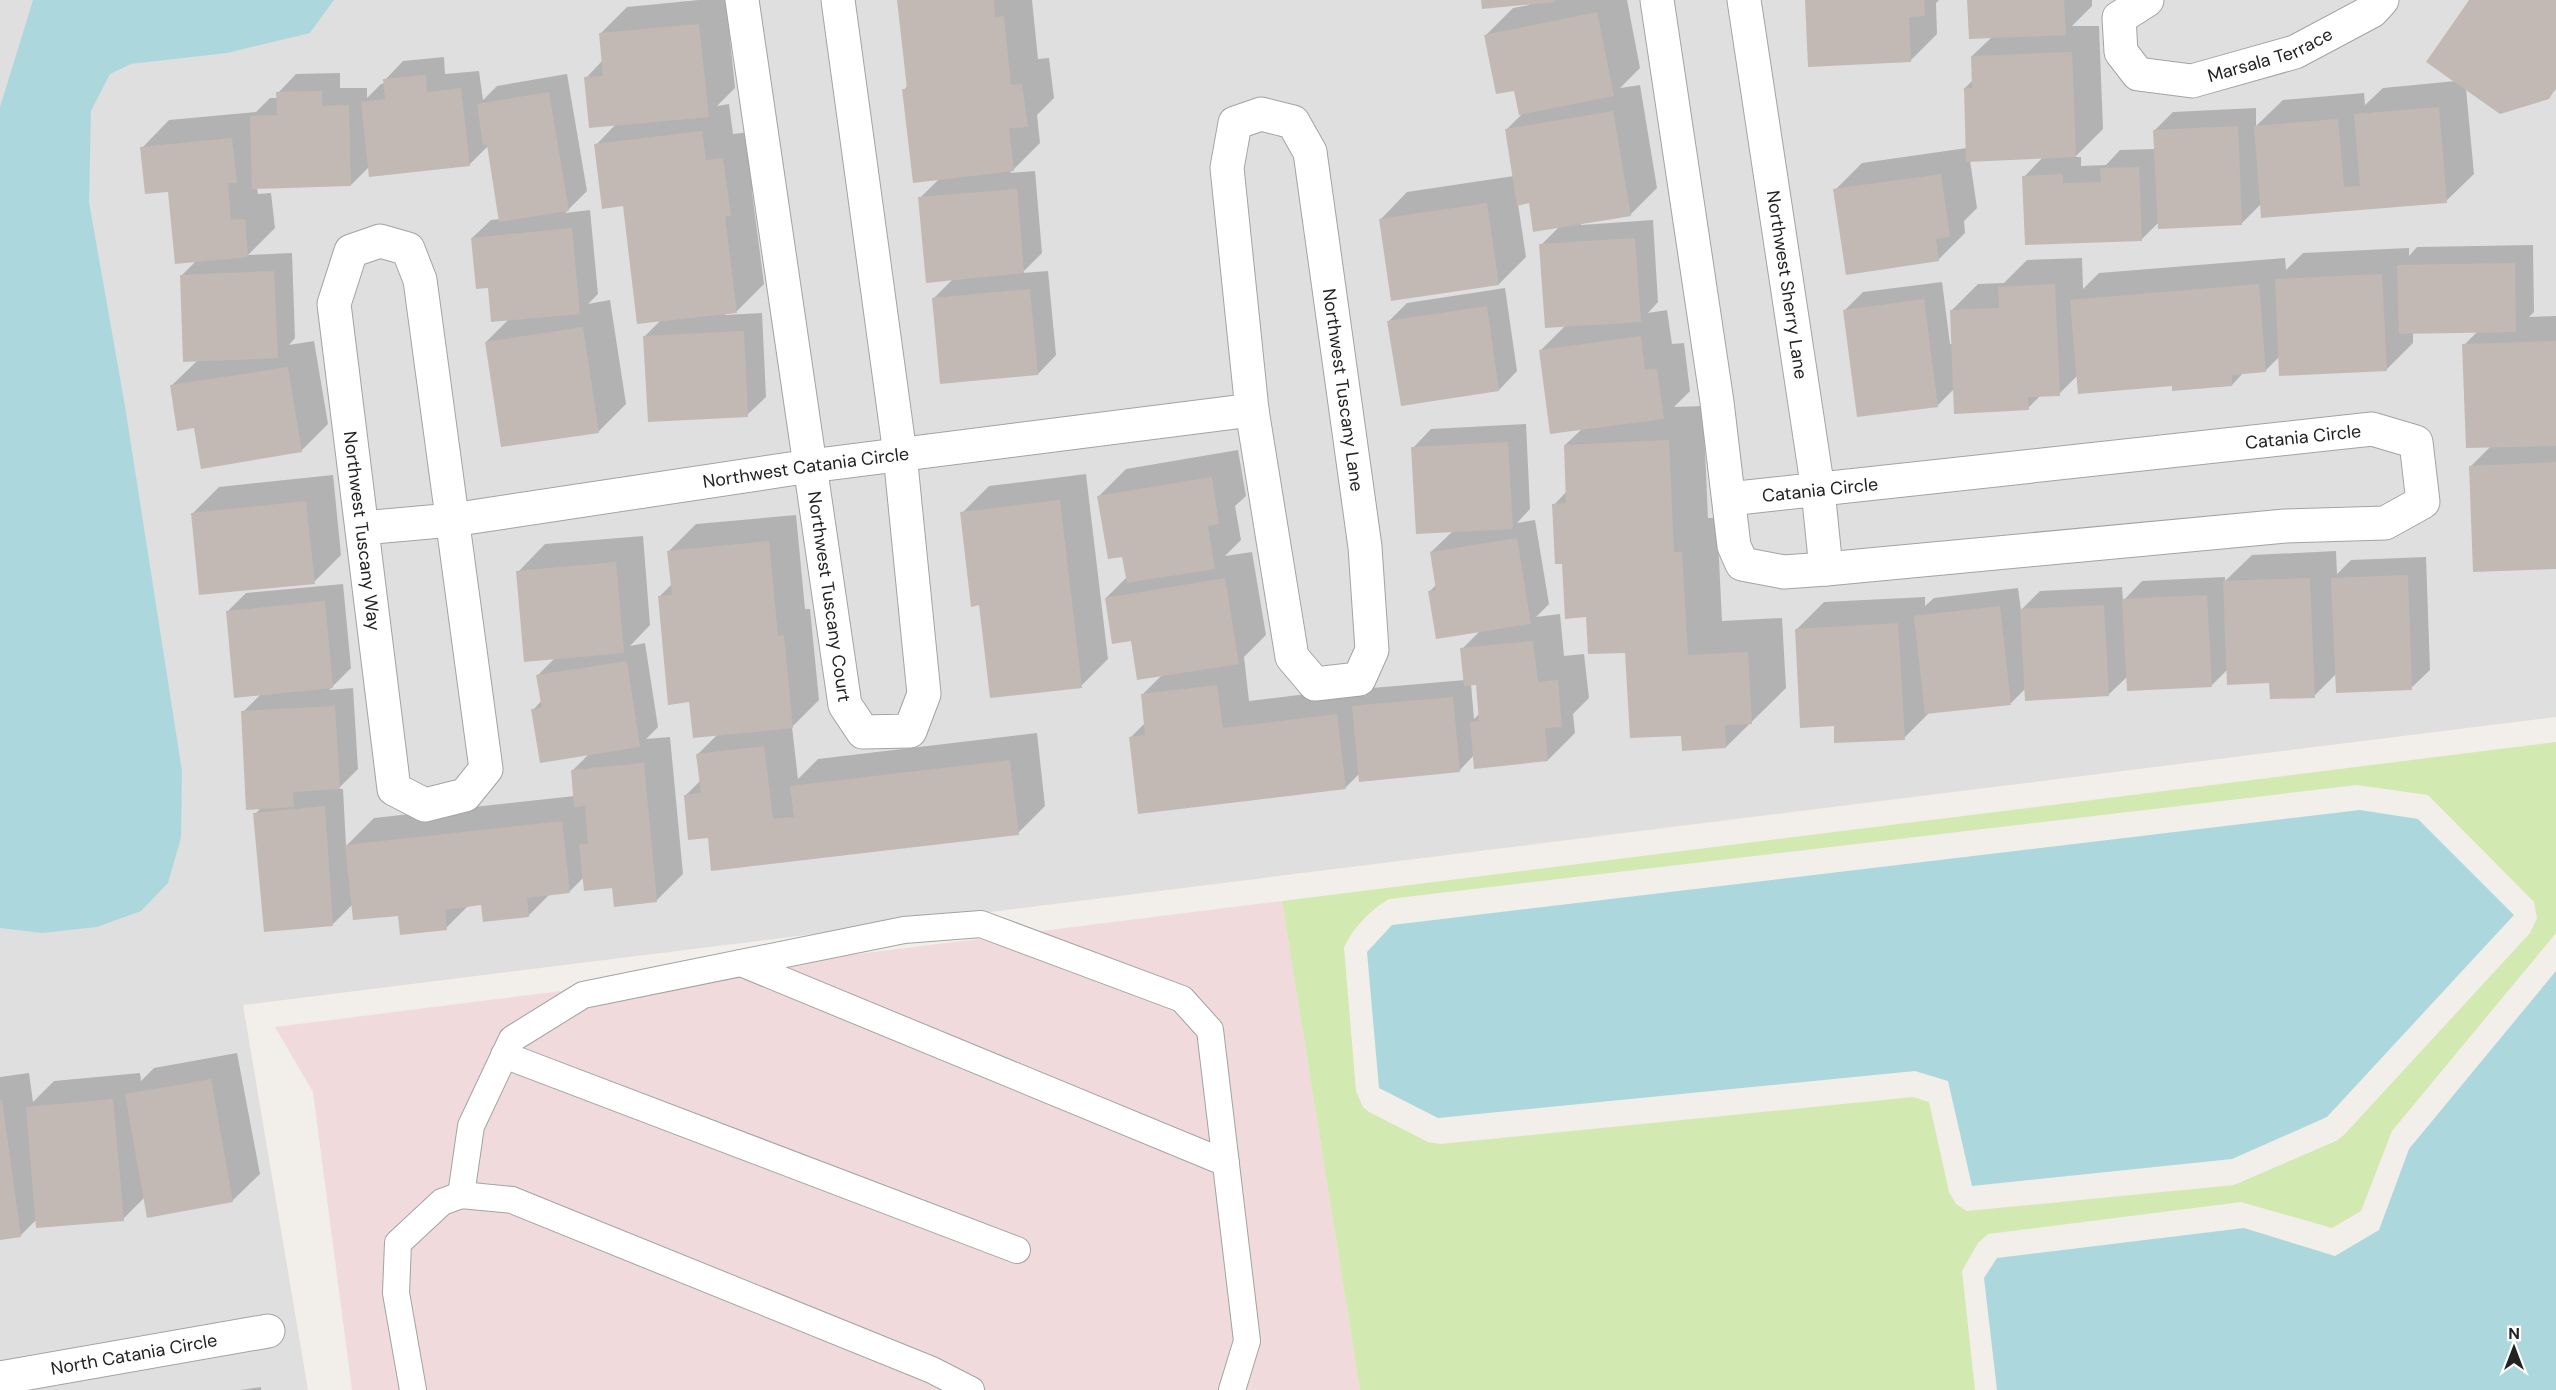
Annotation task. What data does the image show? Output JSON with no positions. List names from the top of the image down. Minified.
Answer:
{"streets":{"street":["Marsala Terrace","Northwest Sherry Lane","Northwest Tuscany Lane","Catania Circle","Northwest Catania Circle","Northwest Tuscany Way","Northwest Tuscany Court","North Catania Circle"]},"crossings":[["Northwest Sherry Lane","Catania Circle"],["Northwest Tuscany Lane","Northwest Catania Circle"],["Northwest Catania Circle","Northwest Tuscany Way"],["Northwest Catania Circle","Northwest Tuscany Court"]],"north":"top"}
